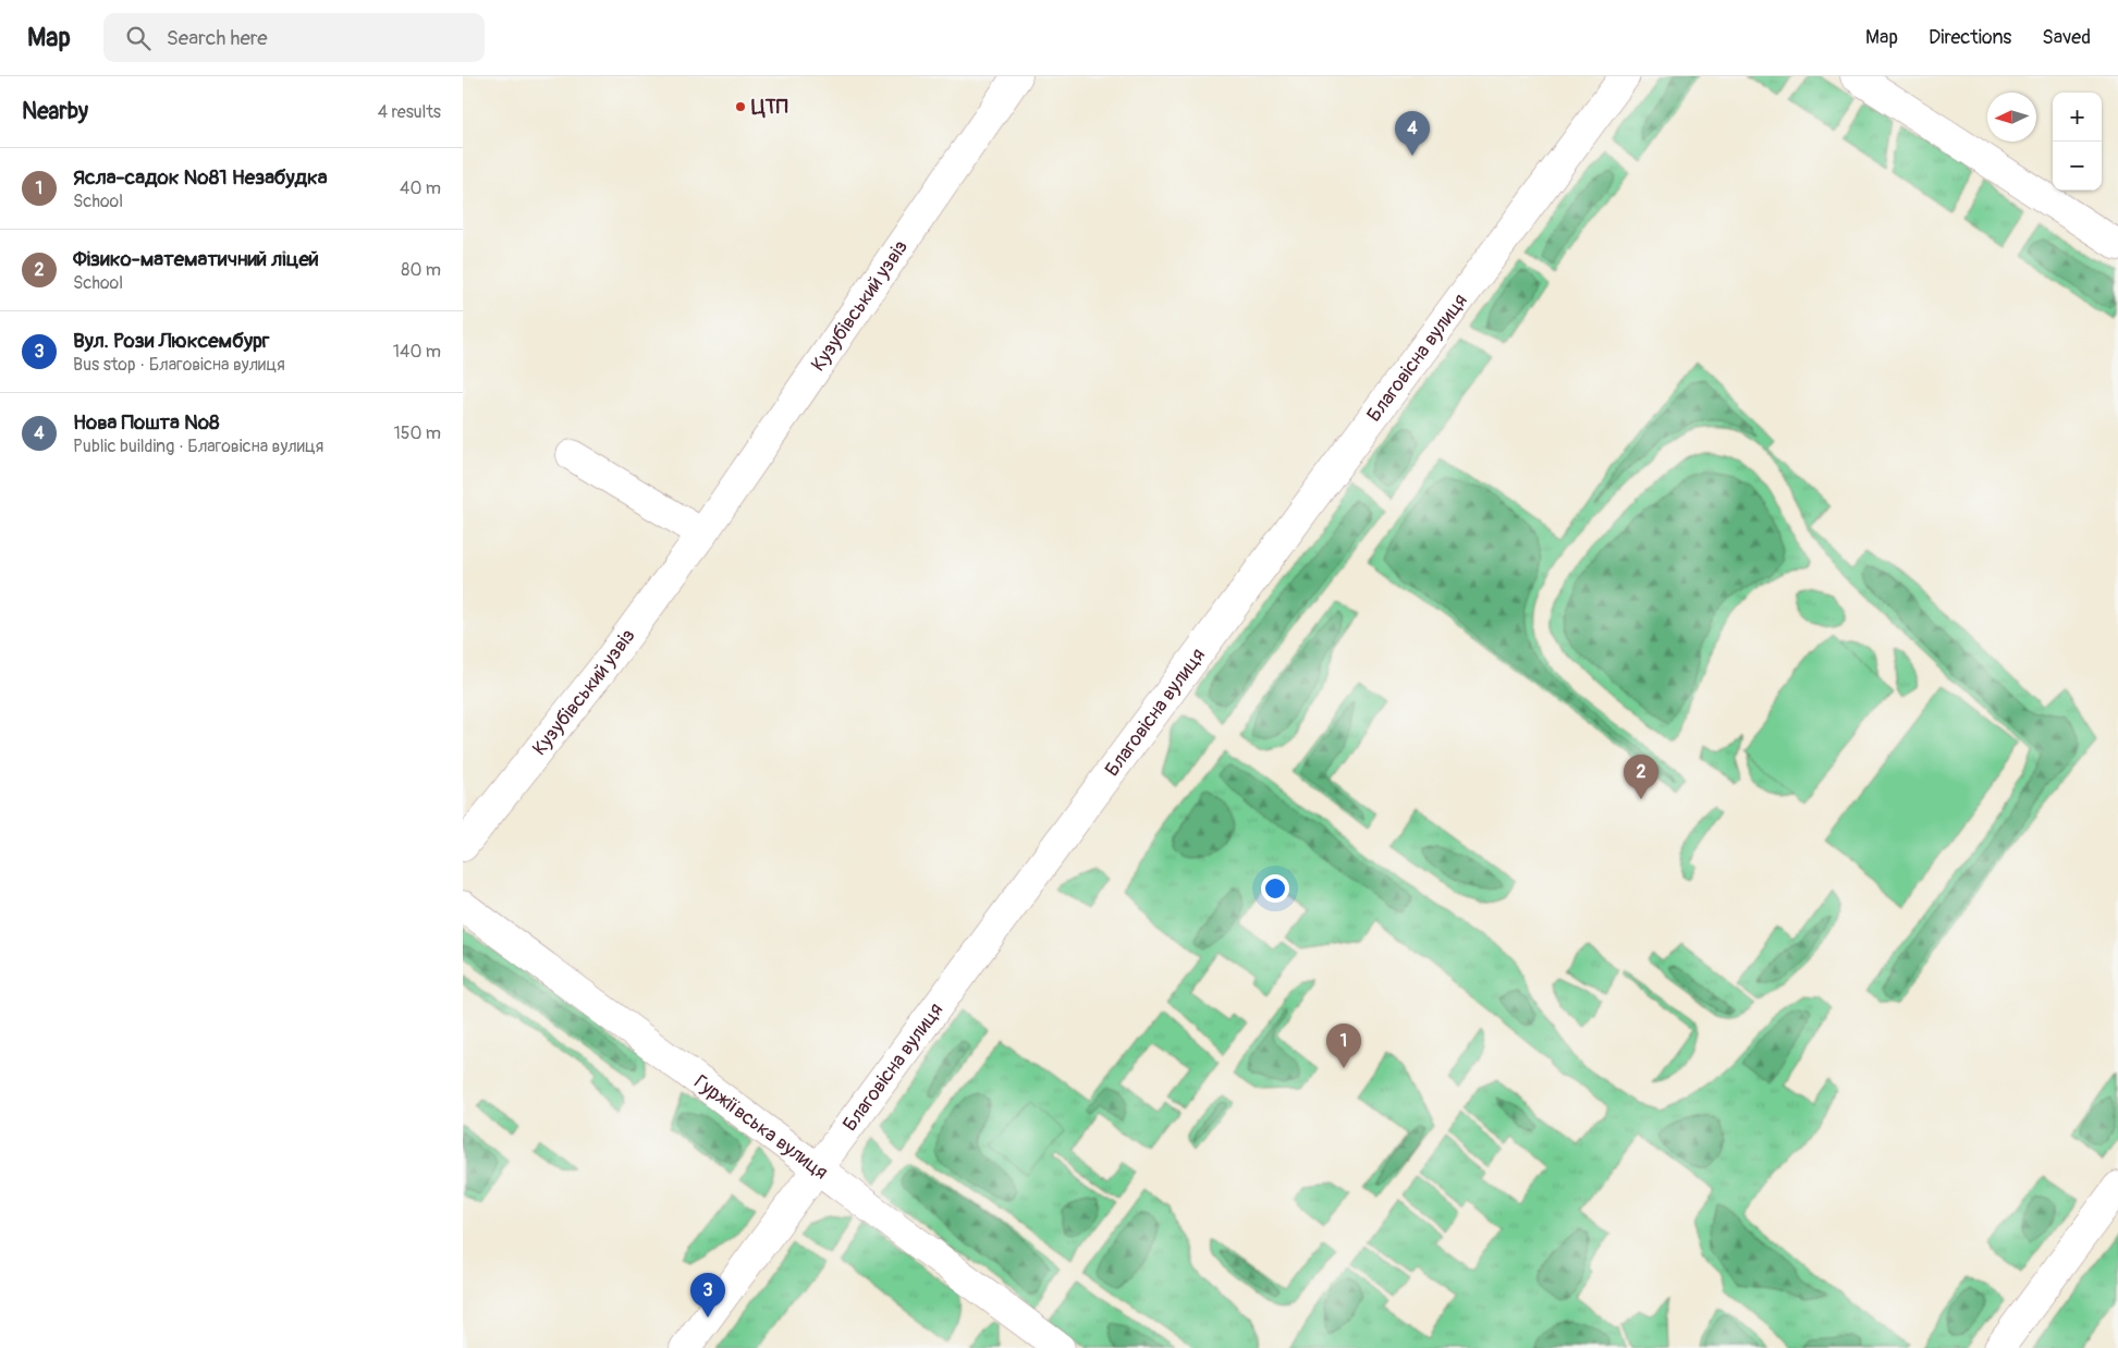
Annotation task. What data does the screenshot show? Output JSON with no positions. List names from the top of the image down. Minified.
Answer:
{"streets":{"street":["Кузубівський узвіз","Благовісна вулиця","Гуржіївська вулиця"]},"crossings":[["Благовісна вулиця","Гуржіївська вулиця"]],"places":["ЦТП"],"north":"left","page":{"header":"Map","search":"Search here","nav":["Map","Directions","Saved"],"heading":["Nearby","4 results"],"map_buttons":["+","−"],"pins":["4","2","1","3"],"list":[{"mark":"1","name":"Ясла-садок №81 Незабудка","note":"School","value":"40 m"},{"mark":"2","name":"Фізико-математичний ліцей","note":"School","value":"80 m"},{"mark":"3","name":"Вул. Рози Люксембург","note":"Bus stop · Благовісна вулиця","value":"140 m"},{"mark":"4","name":"Нова Пошта №8","note":"Public building · Благовісна вулиця","value":"150 m"}]}}
